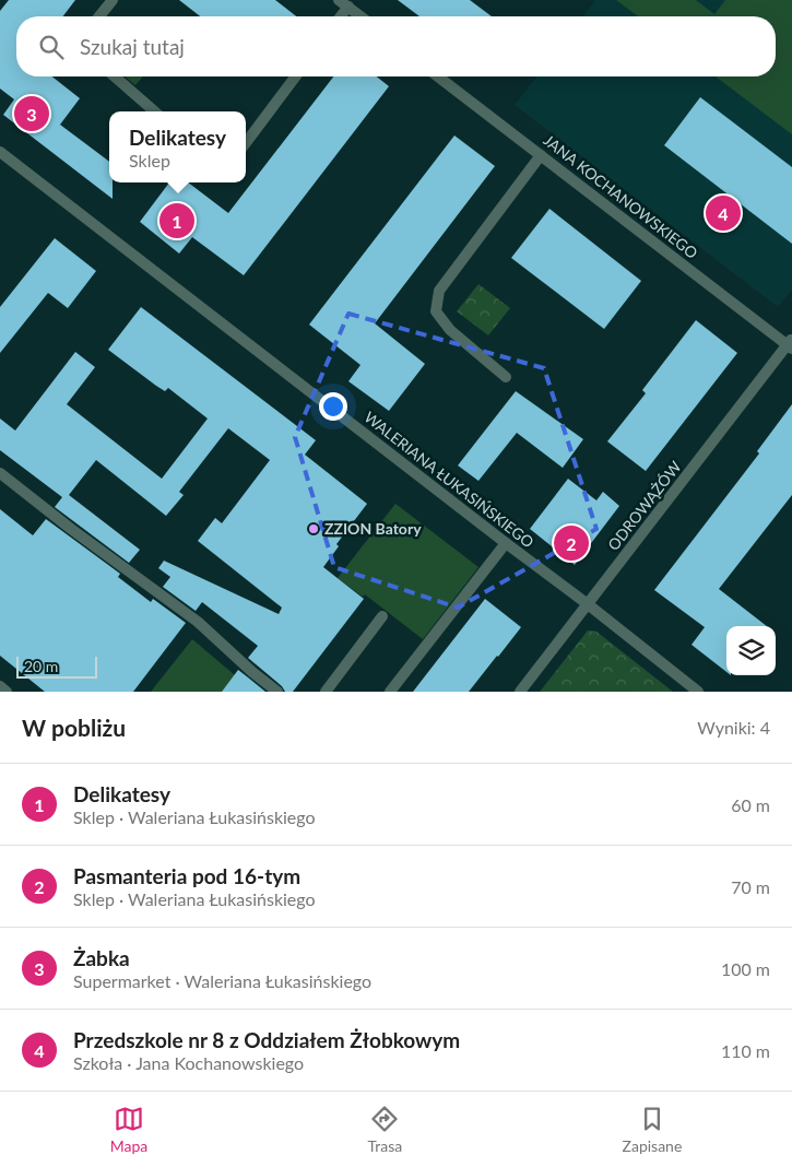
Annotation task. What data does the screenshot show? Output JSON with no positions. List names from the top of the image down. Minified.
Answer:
{"streets":{"street":["JANA KOCHANOWSKIEGO","WALERIANA ŁUKASIŃSKIEGO","ODROWĄŻÓW"]},"crossings":[["JANA KOCHANOWSKIEGO","ODROWĄŻÓW"],["WALERIANA ŁUKASIŃSKIEGO","ODROWĄŻÓW"]],"places":["ZZION Batory"],"scale_bar":"20 m","page":{"search":"Szukaj tutaj","pins":["3","4","1","2"],"popup":["Delikatesy","Sklep"],"scale":"20 m","heading":["W pobliżu","Wyniki: 4"],"list":[{"mark":"1","name":"Delikatesy","note":"Sklep · Waleriana Łukasińskiego","value":"60 m"},{"mark":"2","name":"Pasmanteria pod 16-tym","note":"Sklep · Waleriana Łukasińskiego","value":"70 m"},{"mark":"3","name":"Żabka","note":"Supermarket · Waleriana Łukasińskiego","value":"100 m"},{"mark":"4","name":"Przedszkole nr 8 z Oddziałem Żłobkowym","note":"Szkoła · Jana Kochanowskiego","value":"110 m"}],"nav":["Mapa","Trasa","Zapisane"]}}
